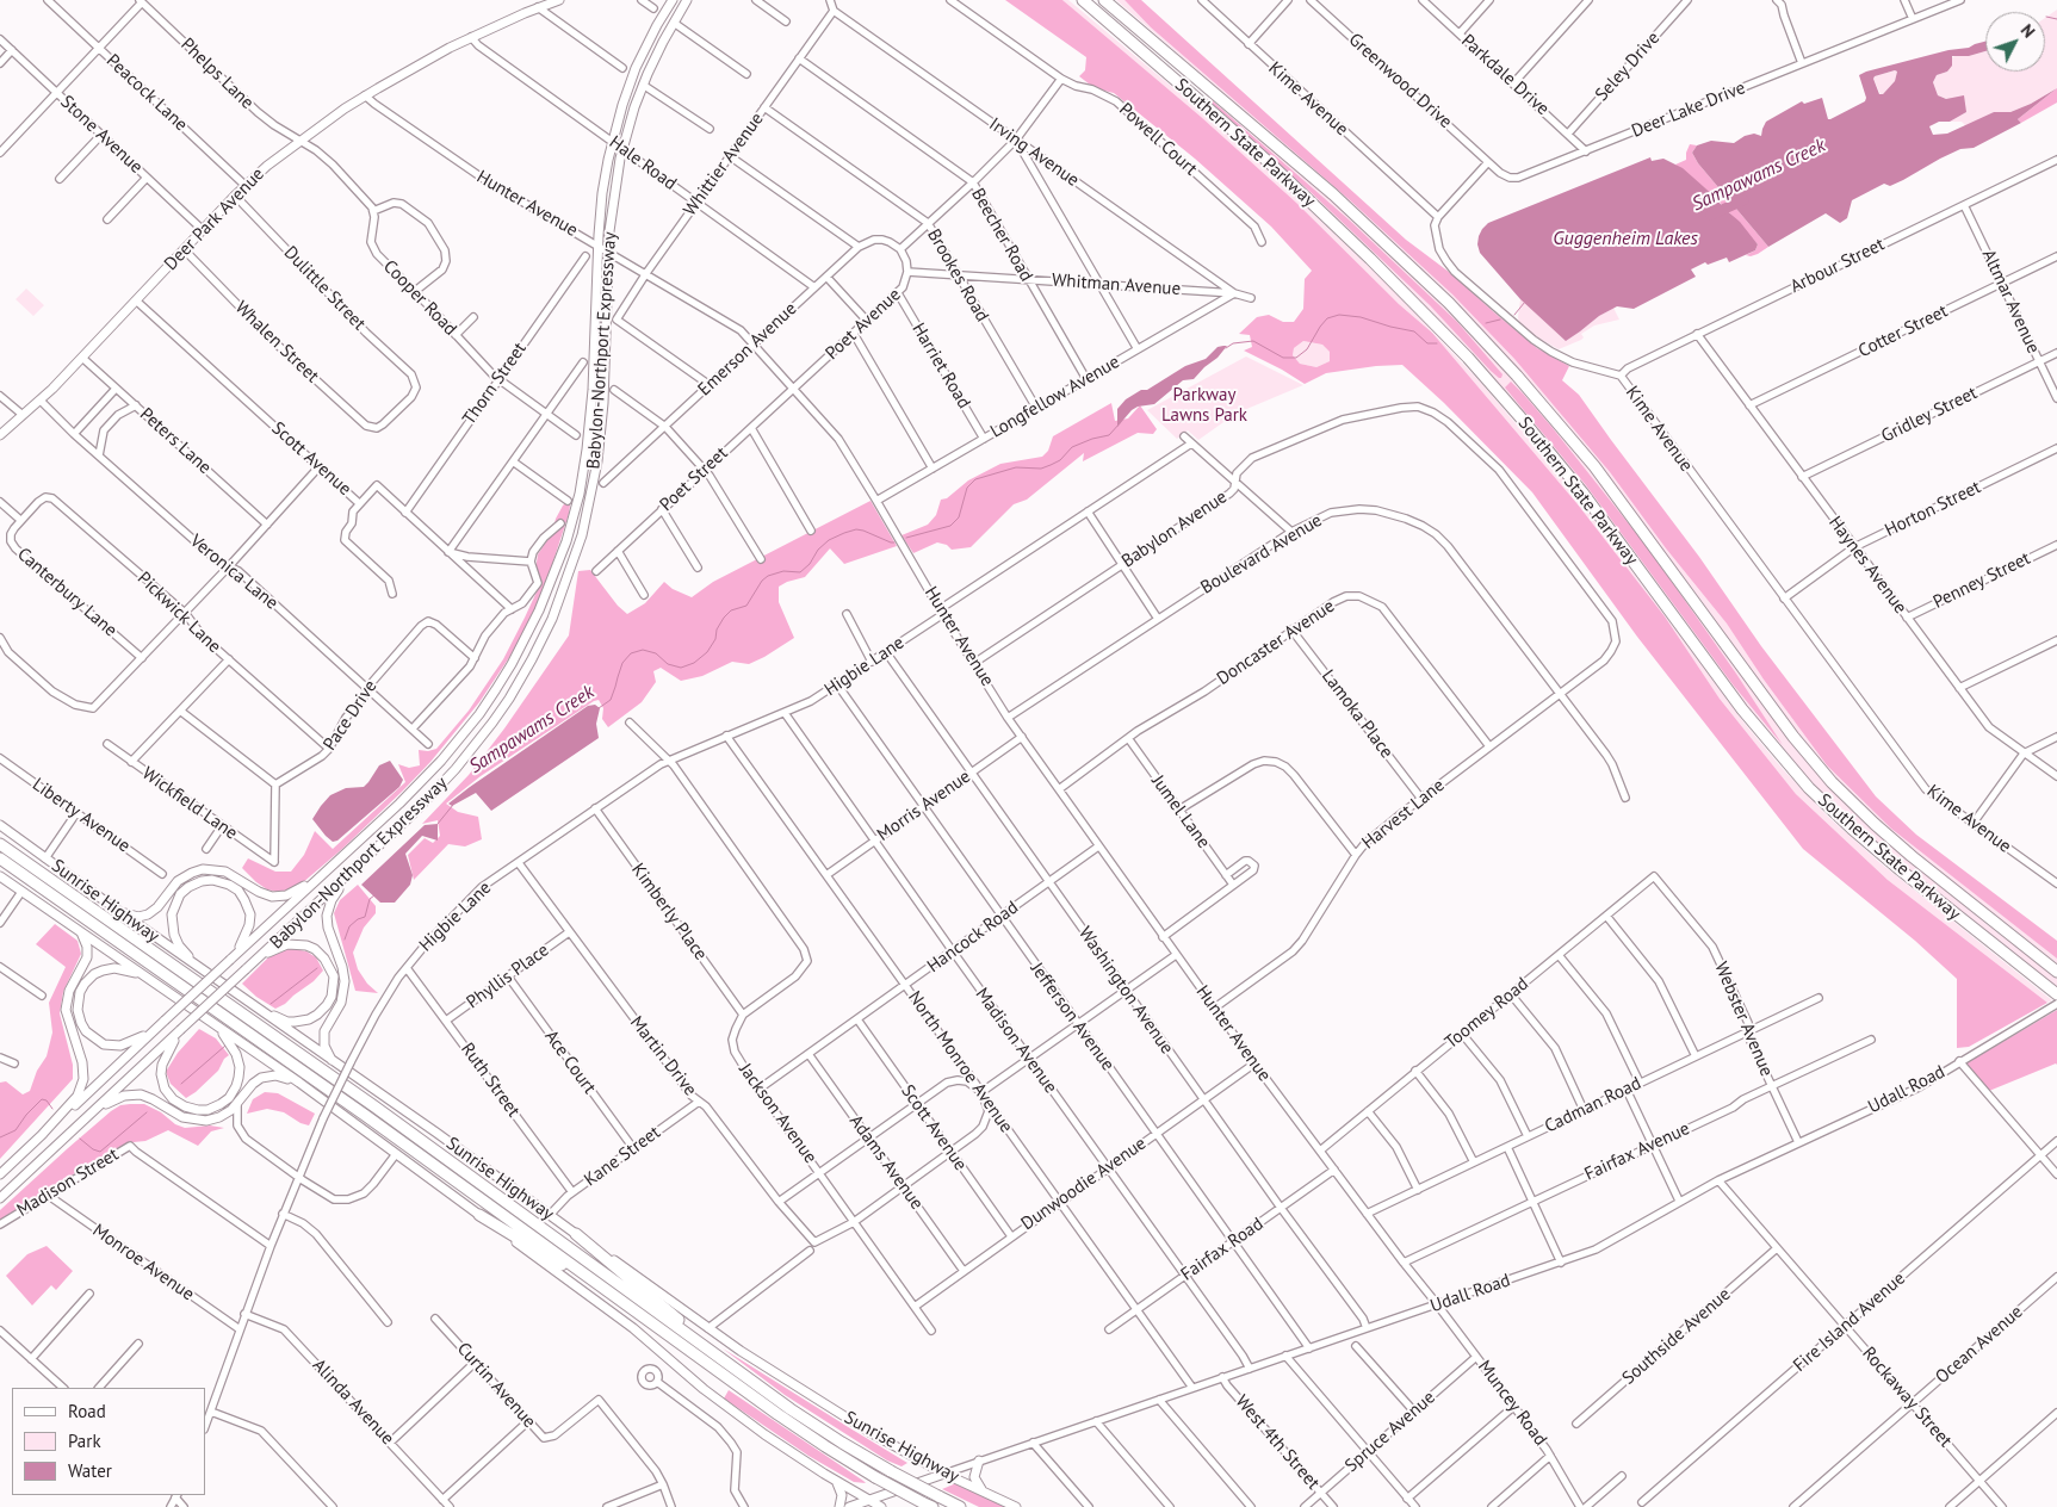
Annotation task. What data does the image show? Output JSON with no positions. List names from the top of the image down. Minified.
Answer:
{"streets":{"highway":["Southern State Parkway","Sunrise Highway"],"main road":["Deer Park Avenue","Babylon-Northport Expressway","Udall Road"],"street":["Seley Drive","Phelps Lane","Parkdale Drive","Greenwood Drive","Peacock Lane","Kime Avenue","Deer Lake Drive","Stone Avenue","Powell Court","Irving Avenue","Hale Road","Whittier Avenue","Hunter Avenue","Beecher Road","Arbour Street","Brookes Road","Whitman Avenue","Dulittle Street","Cooper Road","Altmar Avenue","Poet Avenue","Cotter Street","Whalen Street","Emerson Avenue","Harriet Road","Thorn Street","Longfellow Avenue","Gridley Street","Peters Lane","Scott Avenue","Poet Street","Horton Street","Babylon Avenue","Boulevard Avenue","Haynes Avenue","Veronica Lane","Penney Street","Canterbury Lane","Pickwick Lane","Doncaster Avenue","Higbie Lane","Lamoka Place","Pace Drive","Wickfield Lane","Morris Avenue","Jumel Lane","Harvest Lane","Liberty Avenue","Kimberly Place","Hancock Road","Phyllis Place","Washington Avenue","Toomey Road","Jefferson Avenue","Webster Avenue","Madison Avenue","Martin Drive","Ace Court","North Monroe Avenue","Ruth Street","Cadman Road","Jackson Avenue","Fairfax Avenue","Kane Street","Adams Avenue","Madison Street","Dunwoodie Avenue","Fairfax Road","Monroe Avenue","Fire Island Avenue","Southside Avenue","Ocean Avenue","Curtin Avenue","Rockaway Street","Alinda Avenue","Muncey Road","Spruce Avenue","West 4th Street"]},"crossings":[["Seley Drive","Parkdale Drive"],["Phelps Lane","Deer Park Avenue"],["Parkdale Drive","Deer Lake Drive"],["Greenwood Drive","Deer Lake Drive"],["Peacock Lane","Deer Park Avenue"],["Kime Avenue","Arbour Street"],["Kime Avenue","Horton Street"],["Stone Avenue","Deer Park Avenue"],["Irving Avenue","Whittier Avenue"],["Irving Avenue","Whitman Avenue"],["Irving Avenue","Longfellow Avenue"],["Hale Road","Whittier Avenue"],["Hale Road","Deer Park Avenue"],["Hale Road","Emerson Avenue"],["Hale Road","Babylon-Northport Expressway"],["Whittier Avenue","Hunter Avenue"],["Whittier Avenue","Beecher Road"],["Whittier Avenue","Brookes Road"],["Whittier Avenue","Emerson Avenue"],["Hunter Avenue","Deer Park Avenue"],["Hunter Avenue","Poet Avenue"],["Hunter Avenue","Emerson Avenue"],["Hunter Avenue","Babylon-Northport Expressway"],["Hunter Avenue","Longfellow Avenue"],["Hunter Avenue","Poet Street"],["Hunter Avenue","Babylon Avenue"],["Hunter Avenue","Boulevard Avenue"],["Hunter Avenue","Doncaster Avenue"],["Hunter Avenue","Higbie Lane"],["Hunter Avenue","Morris Avenue"],["Hunter Avenue","Harvest Lane"],["Hunter Avenue","Hancock Road"],["Hunter Avenue","Toomey Road"],["Hunter Avenue","Udall Road"],["Hunter Avenue","Cadman Road"],["Hunter Avenue","Fairfax Avenue"],["Hunter Avenue","Dunwoodie Avenue"],["Hunter Avenue","Fairfax Road"],["Hunter Avenue","Muncey Road"],["Deer Park Avenue","Dulittle Street"],["Deer Park Avenue","Whalen Street"],["Deer Park Avenue","Peters Lane"],["Deer Park Avenue","Scott Avenue"],["Deer Park Avenue","Veronica Lane"],["Beecher Road","Whitman Avenue"],["Beecher Road","Longfellow Avenue"],["Arbour Street","Altmar Avenue"],["Arbour Street","Haynes Avenue"],["Brookes Road","Whitman Avenue"],["Brookes Road","Longfellow Avenue"],["Whitman Avenue","Poet Avenue"],["Whitman Avenue","Emerson Avenue"],["Whitman Avenue","Harriet Road"],["Whitman Avenue","Longfellow Avenue"],["Dulittle Street","Whalen Street"],["Cooper Road","Thorn Street"],["Altmar Avenue","Cotter Street"],["Altmar Avenue","Gridley Street"],["Poet Avenue","Emerson Avenue"],["Poet Avenue","Harriet Road"],["Poet Avenue","Poet Street"],["Cotter Street","Haynes Avenue"],["Emerson Avenue","Harriet Road"],["Harriet Road","Longfellow Avenue"],["Thorn Street","Scott Avenue"],["Gridley Street","Haynes Avenue"],["Scott Avenue","Hancock Road"],["Scott Avenue","North Monroe Avenue"],["Scott Avenue","Dunwoodie Avenue"],["Horton Street","Haynes Avenue"],["Babylon Avenue","Harvest Lane"],["Boulevard Avenue","Harvest Lane"],["Haynes Avenue","Penney Street"],["Veronica Lane","Pace Drive"],["Canterbury Lane","Pickwick Lane"],["Pickwick Lane","Pace Drive"],["Doncaster Avenue","Lamoka Place"],["Doncaster Avenue","Jumel Lane"],["Doncaster Avenue","Harvest Lane"],["Higbie Lane","Kimberly Place"],["Higbie Lane","Washington Avenue"],["Higbie Lane","Jefferson Avenue"],["Higbie Lane","Madison Avenue"],["Higbie Lane","Martin Drive"],["Higbie Lane","North Monroe Avenue"],["Higbie Lane","Ruth Street"],["Higbie Lane","Madison Street"],["Higbie Lane","Monroe Avenue"],["Higbie Lane","Alinda Avenue"],["Lamoka Place","Harvest Lane"],["Pace Drive","Wickfield Lane"],["Morris Avenue","Washington Avenue"],["Morris Avenue","Jefferson Avenue"],["Morris Avenue","Madison Avenue"],["Morris Avenue","North Monroe Avenue"],["Sunrise Highway","Udall Road"],["Sunrise Highway","Kane Street"],["Kimberly Place","Jackson Avenue"],["Hancock Road","Washington Avenue"],["Hancock Road","Jefferson Avenue"],["Hancock Road","Madison Avenue"],["Hancock Road","North Monroe Avenue"],["Hancock Road","Jackson Avenue"],["Hancock Road","Adams Avenue"],["Phyllis Place","Martin Drive"],["Phyllis Place","Ace Court"],["Phyllis Place","Ruth Street"],["Washington Avenue","Udall Road"],["Washington Avenue","Dunwoodie Avenue"],["Washington Avenue","Fairfax Road"],["Toomey Road","Webster Avenue"],["Jefferson Avenue","Udall Road"],["Jefferson Avenue","Dunwoodie Avenue"],["Jefferson Avenue","Fairfax Road"],["Webster Avenue","Udall Road"],["Webster Avenue","Cadman Road"],["Webster Avenue","Fairfax Avenue"],["Madison Avenue","Udall Road"],["Madison Avenue","Dunwoodie Avenue"],["Madison Avenue","Fairfax Road"],["Martin Drive","Jackson Avenue"],["Martin Drive","Kane Street"],["Ace Court","Kane Street"],["North Monroe Avenue","Udall Road"],["North Monroe Avenue","Dunwoodie Avenue"],["North Monroe Avenue","Fairfax Road"],["Ruth Street","Kane Street"],["Udall Road","Rockaway Street"],["Udall Road","Muncey Road"],["Udall Road","West 4th Street"],["Jackson Avenue","Dunwoodie Avenue"],["Adams Avenue","Dunwoodie Avenue"],["Madison Street","Monroe Avenue"],["Fire Island Avenue","Rockaway Street"],["Southside Avenue","Rockaway Street"],["Ocean Avenue","Rockaway Street"],["Muncey Road","Spruce Avenue"],["Spruce Avenue","West 4th Street"]],"water":["Sampawams Creek","Guggenheim Lakes"],"parks":["Parkway Lawns Park"],"legend":["Road","Park","Water"],"north":"top right"}
